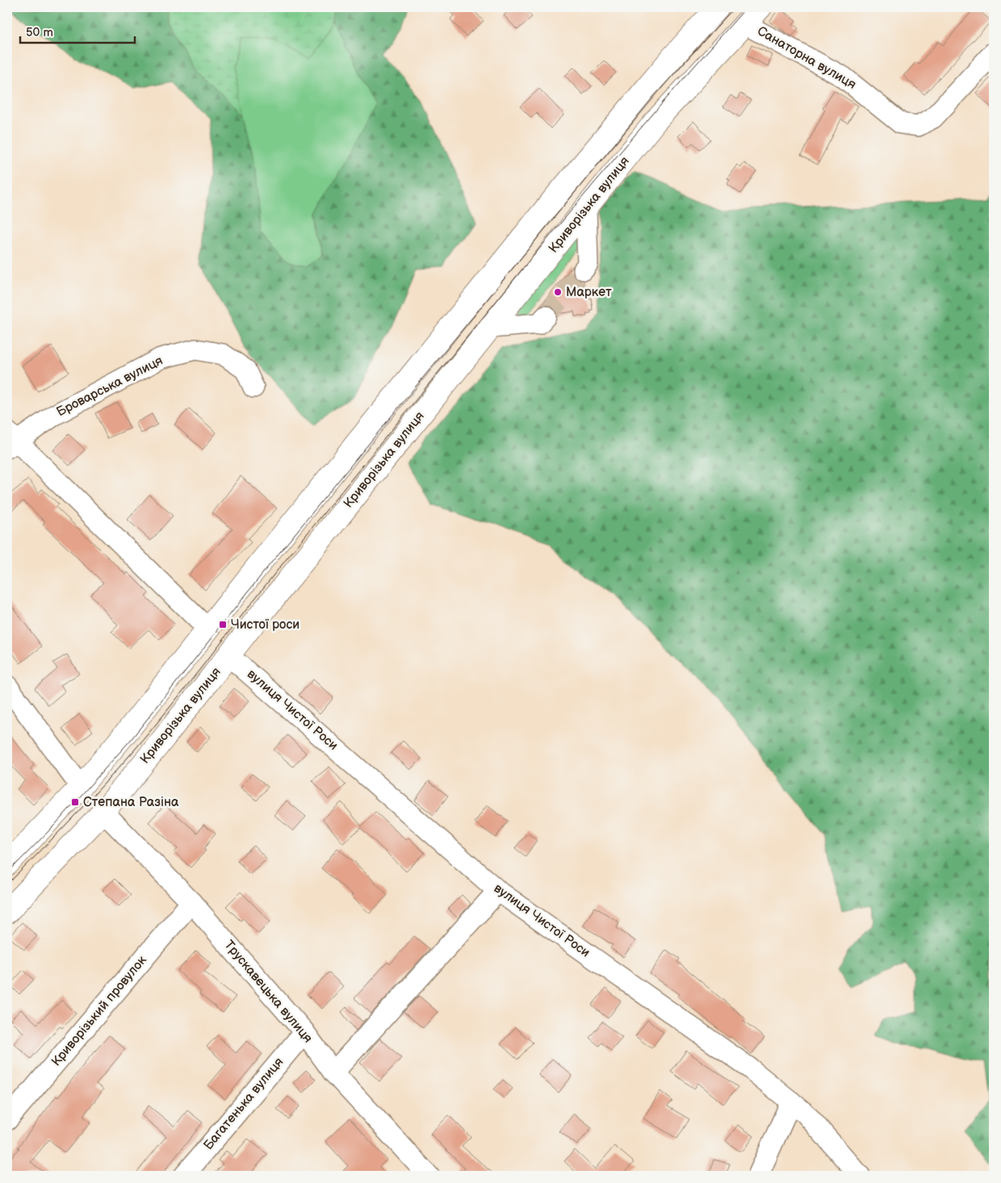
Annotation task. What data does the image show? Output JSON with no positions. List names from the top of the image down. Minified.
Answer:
{"streets":{"main road":["Криворізька вулиця"],"street":["Санаторна вулиця","Броварська вулиця","вулиця Чистої Роси","Трускавецька вулиця","Криворізький провулок","Багатенька вулиця"]},"crossings":[["Санаторна вулиця","Криворізька вулиця"],["Криворізька вулиця","вулиця Чистої Роси"],["Криворізька вулиця","Трускавецька вулиця"],["Трускавецька вулиця","Криворізький провулок"],["Трускавецька вулиця","Багатенька вулиця"]],"places":{"other":["Маркет"],"transit":["Чистої роси","Степана Разіна"]},"scale_bar":"50 m"}
